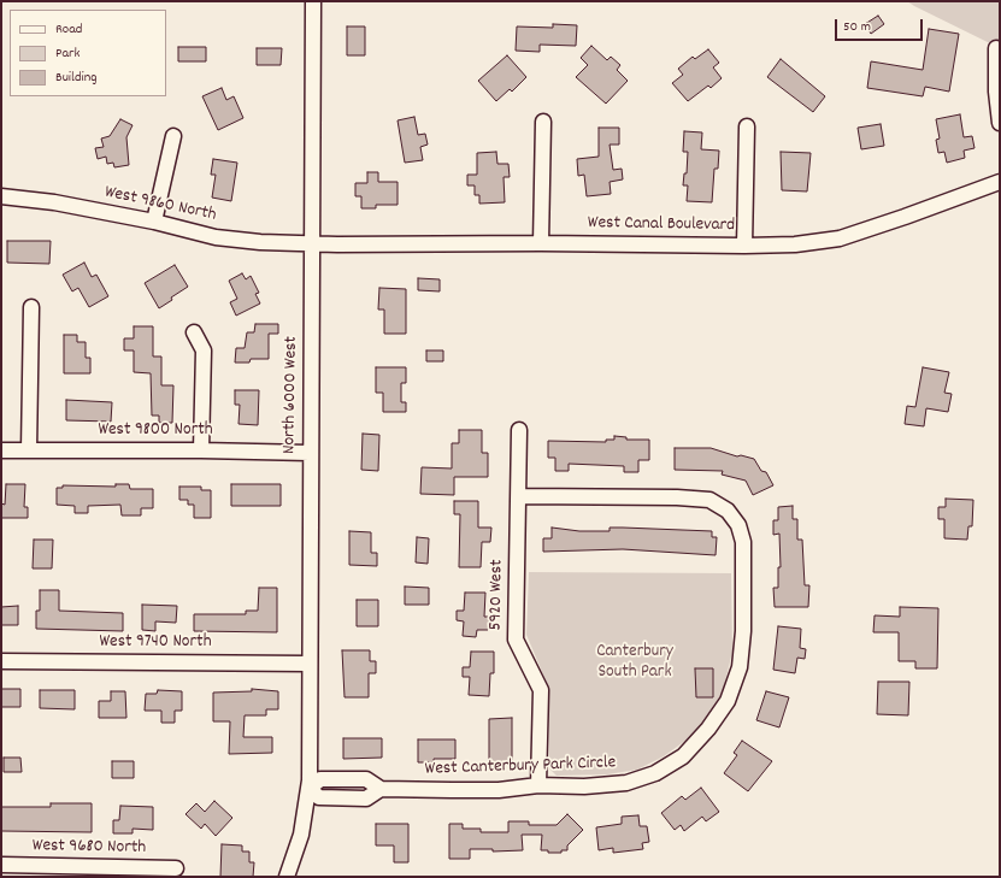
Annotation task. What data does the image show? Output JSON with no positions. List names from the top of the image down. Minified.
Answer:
{"streets":{"street":["West 9860 North","West Canal Boulevard","North 6000 West","West 9800 North","5920 West","West 9740 North","West Canterbury Park Circle","West 9680 North"]},"crossings":[["West 9860 North","West Canal Boulevard"],["West 9860 North","North 6000 West"],["West Canal Boulevard","North 6000 West"],["North 6000 West","West 9800 North"],["North 6000 West","West 9740 North"],["North 6000 West","West Canterbury Park Circle"],["5920 West","West Canterbury Park Circle"]],"parks":["Canterbury South Park"],"legend":["Road","Park","Building"],"scale_bar":"50 m"}
